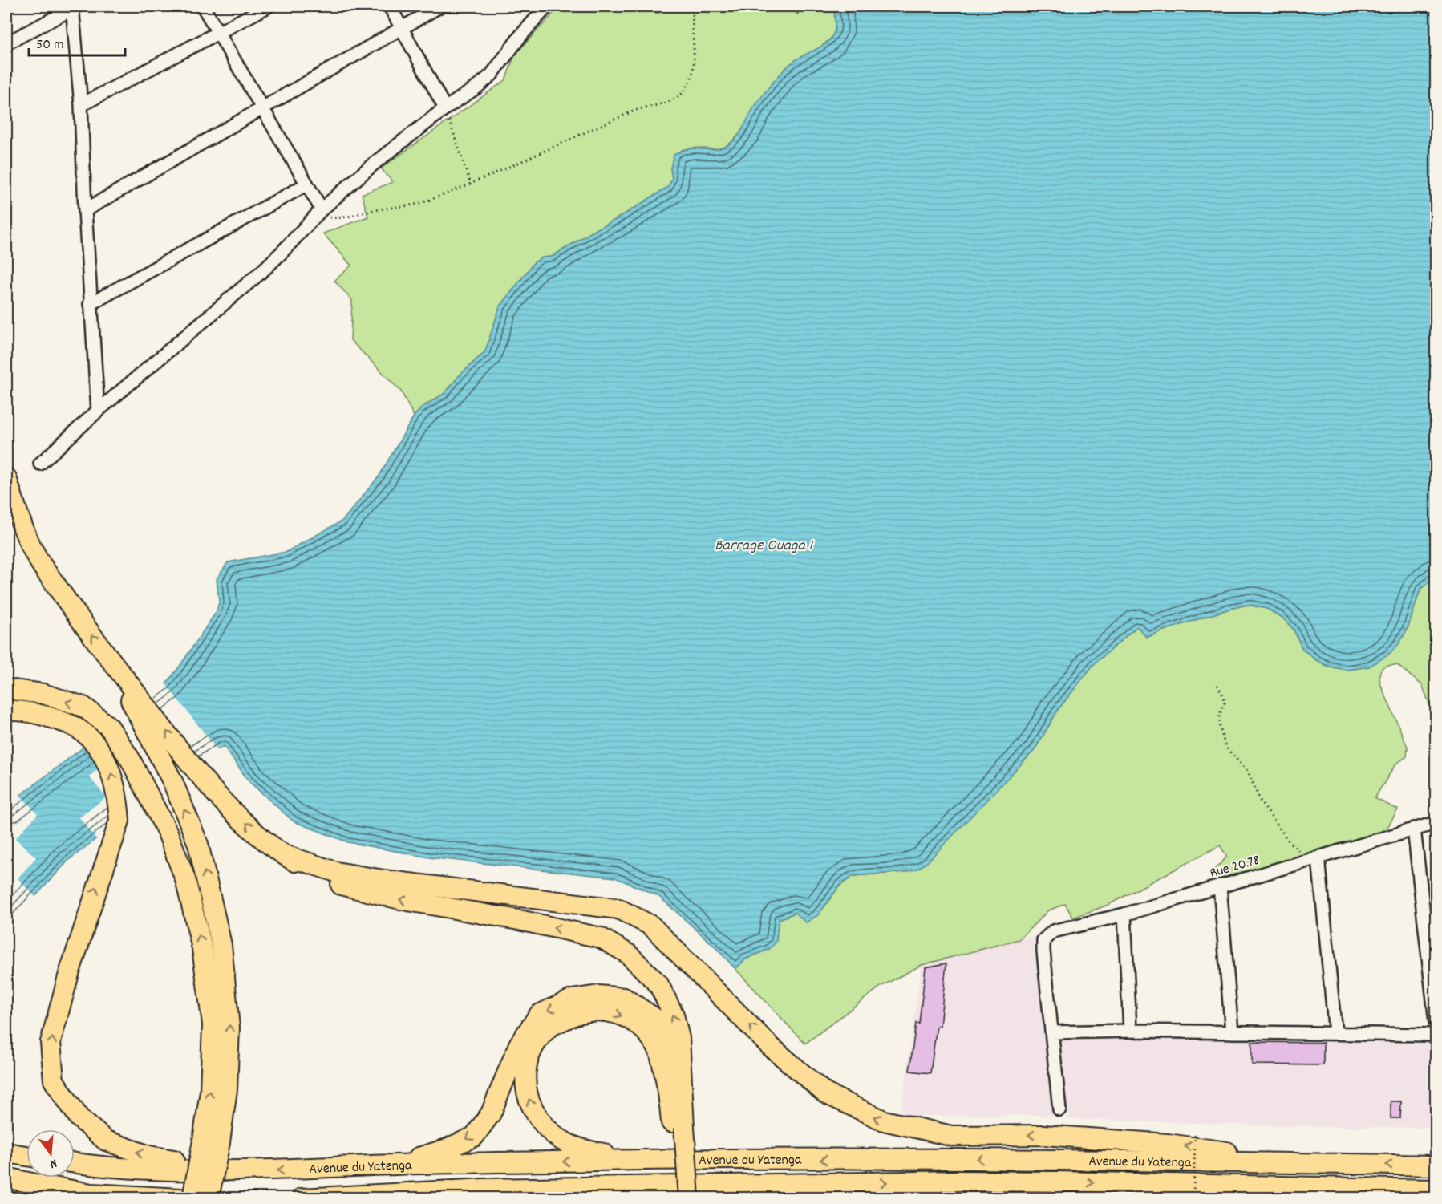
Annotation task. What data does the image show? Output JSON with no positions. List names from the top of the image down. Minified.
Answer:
{"streets":{"main road":["Avenue du Yatenga"],"street":["Rue 20.78"]},"water":["Barrage Ouaga 1"],"scale_bar":"50 m","north":"bottom"}
